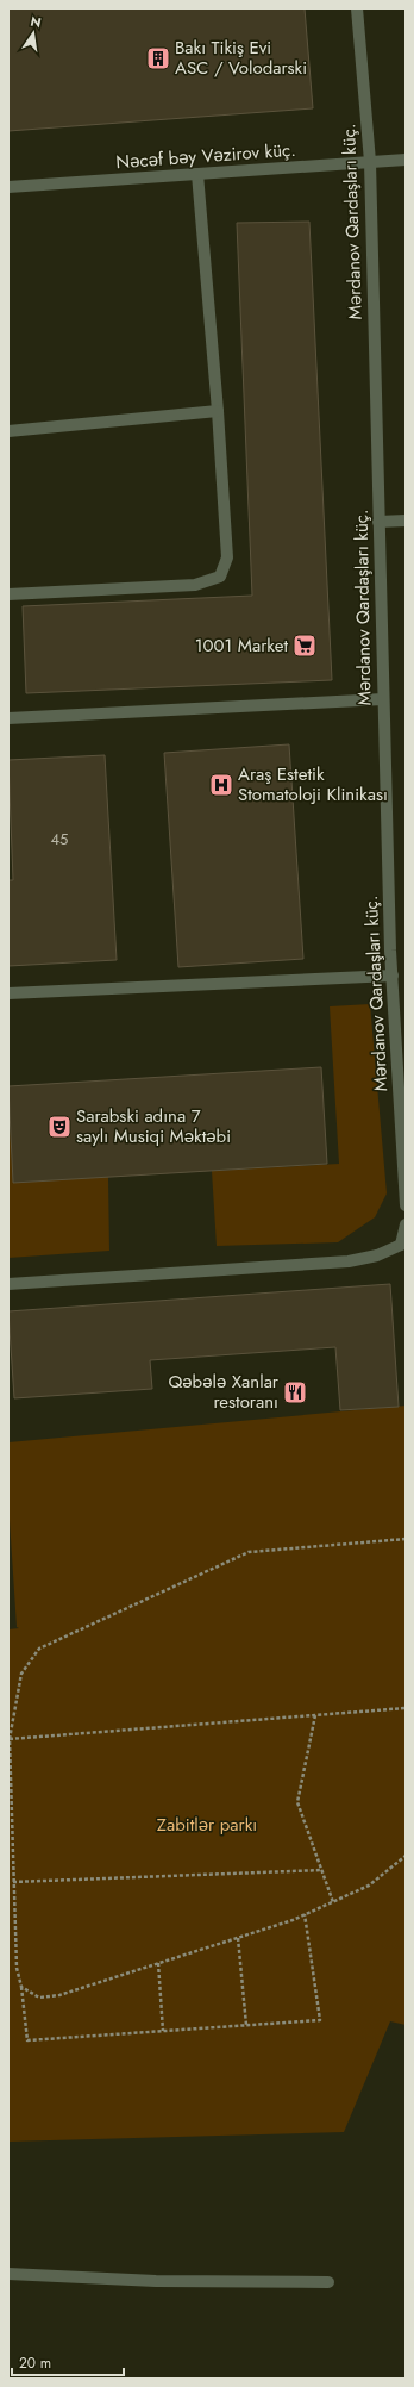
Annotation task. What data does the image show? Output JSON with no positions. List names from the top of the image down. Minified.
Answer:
{"streets":{"street":["Nəcəf bəy Vəzirov küç.","Mərdanov Qardaşları küç."]},"crossings":[["Nəcəf bəy Vəzirov küç.","Mərdanov Qardaşları küç."]],"parks":["Zabitlər parkı"],"places":{"building":["Bakı Tikiş Evi ASC / Volodarski"],"supermarket":["1001 Market"],"hospital":["Araş Estetik Stomatoloji Klinikası"],"theatre":["Sarabski adına 7 saylı Musiqi Məktəbi"],"restaurant":["Qəbələ Xanlar restoranı"]},"house_numbers":["45"],"scale_bar":"20 m","north":"top"}
